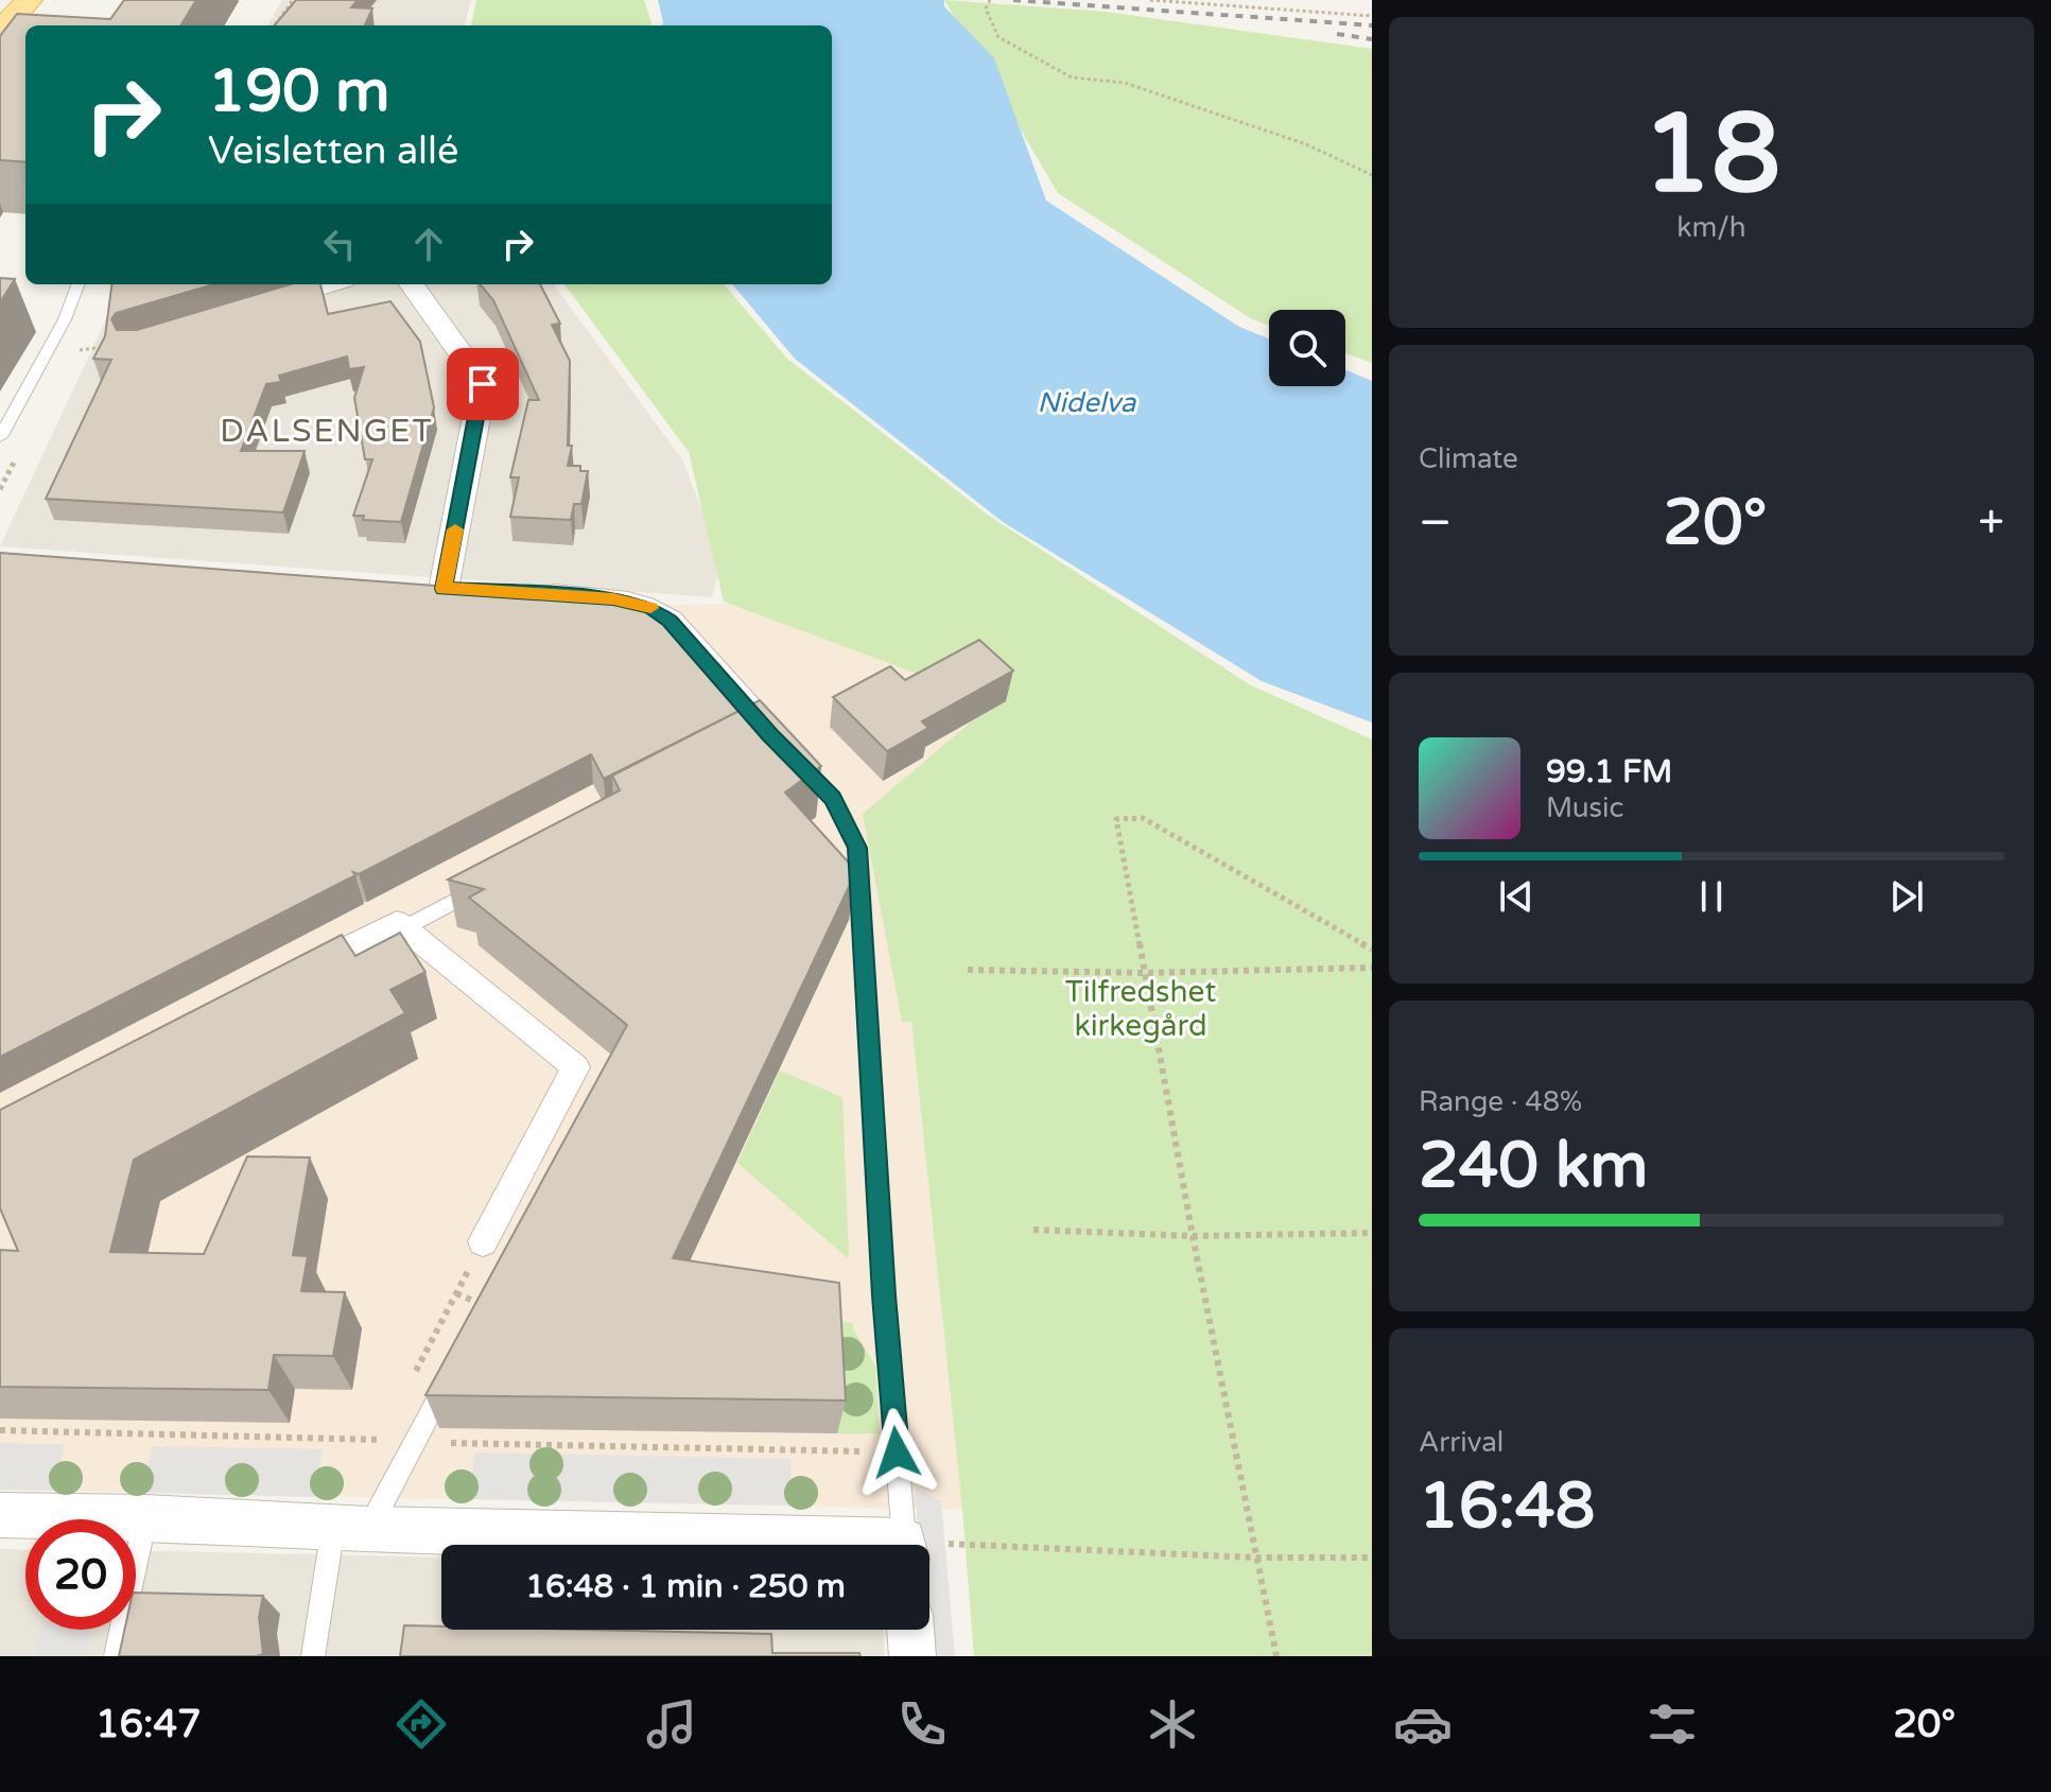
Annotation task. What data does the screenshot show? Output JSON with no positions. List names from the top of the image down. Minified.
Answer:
{"districts":["DALSENGET"],"water":["Nidelva"],"parks":["Tilfredshet kirkegård"],"page":{"tile":[["18","km/h"],"Climate",["Range · 48%","240 km"],["Arrival","16:48"]],"turn":["190 m","Veisletten allé"],"heat":["−","20°","+"],"song":["99.1 FM","Music"],"limit":"20","trip":"16:48 · 1 min · 250 m","tabs":["16:47","20°"]}}
